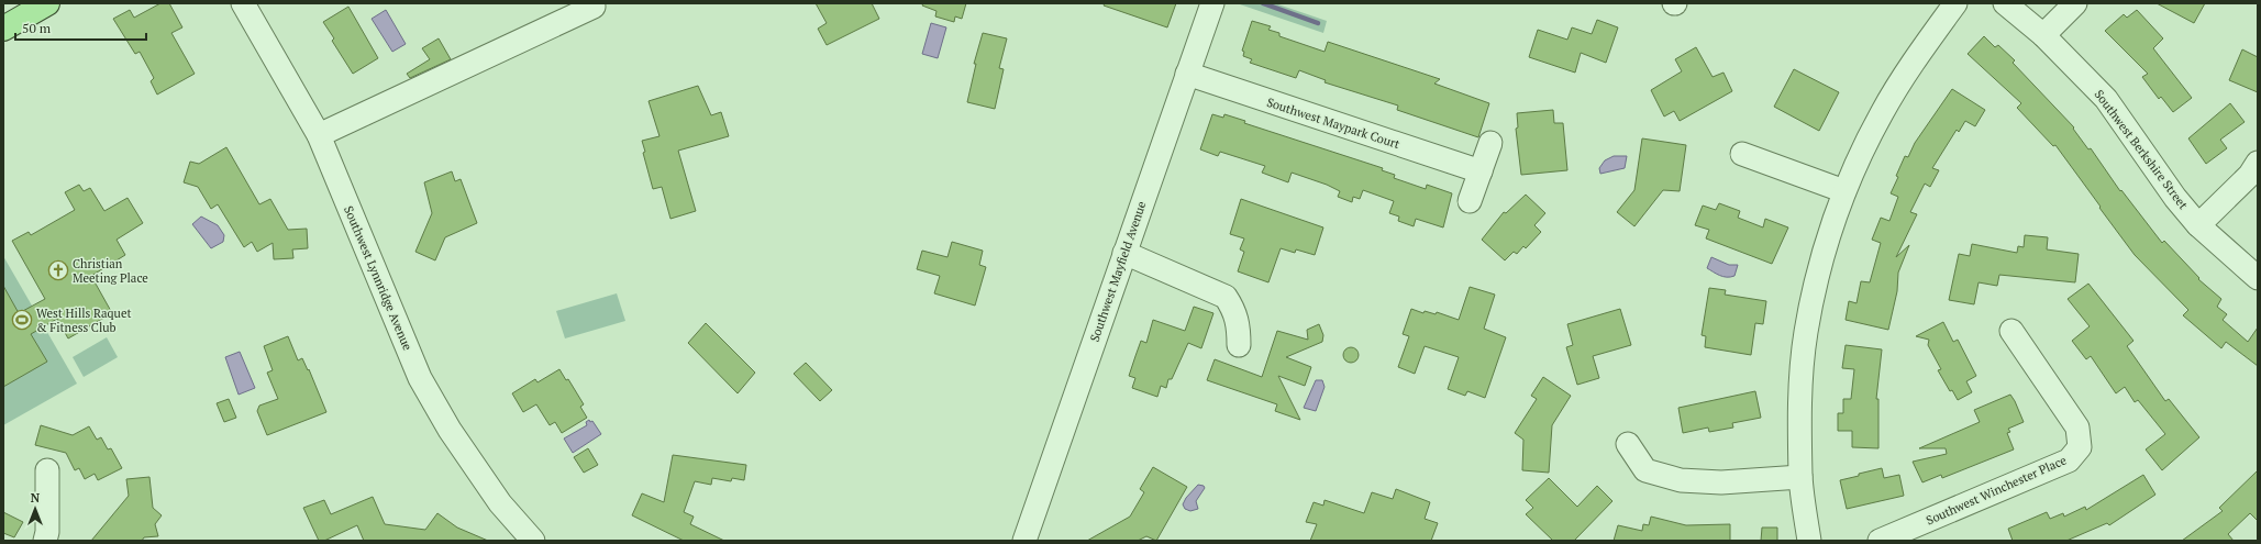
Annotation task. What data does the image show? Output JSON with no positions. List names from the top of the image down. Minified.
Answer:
{"streets":{"street":["Southwest Maypark Court","Southwest Berkshire Street","Southwest Mayfield Avenue","Southwest Lynnridge Avenue","Southwest Winchester Place"]},"crossings":[["Southwest Maypark Court","Southwest Mayfield Avenue"]],"places":{"church":["Christian Meeting Place"],"sports":["West Hills Raquet & Fitness Club"]},"scale_bar":"50 m","north":"top"}
